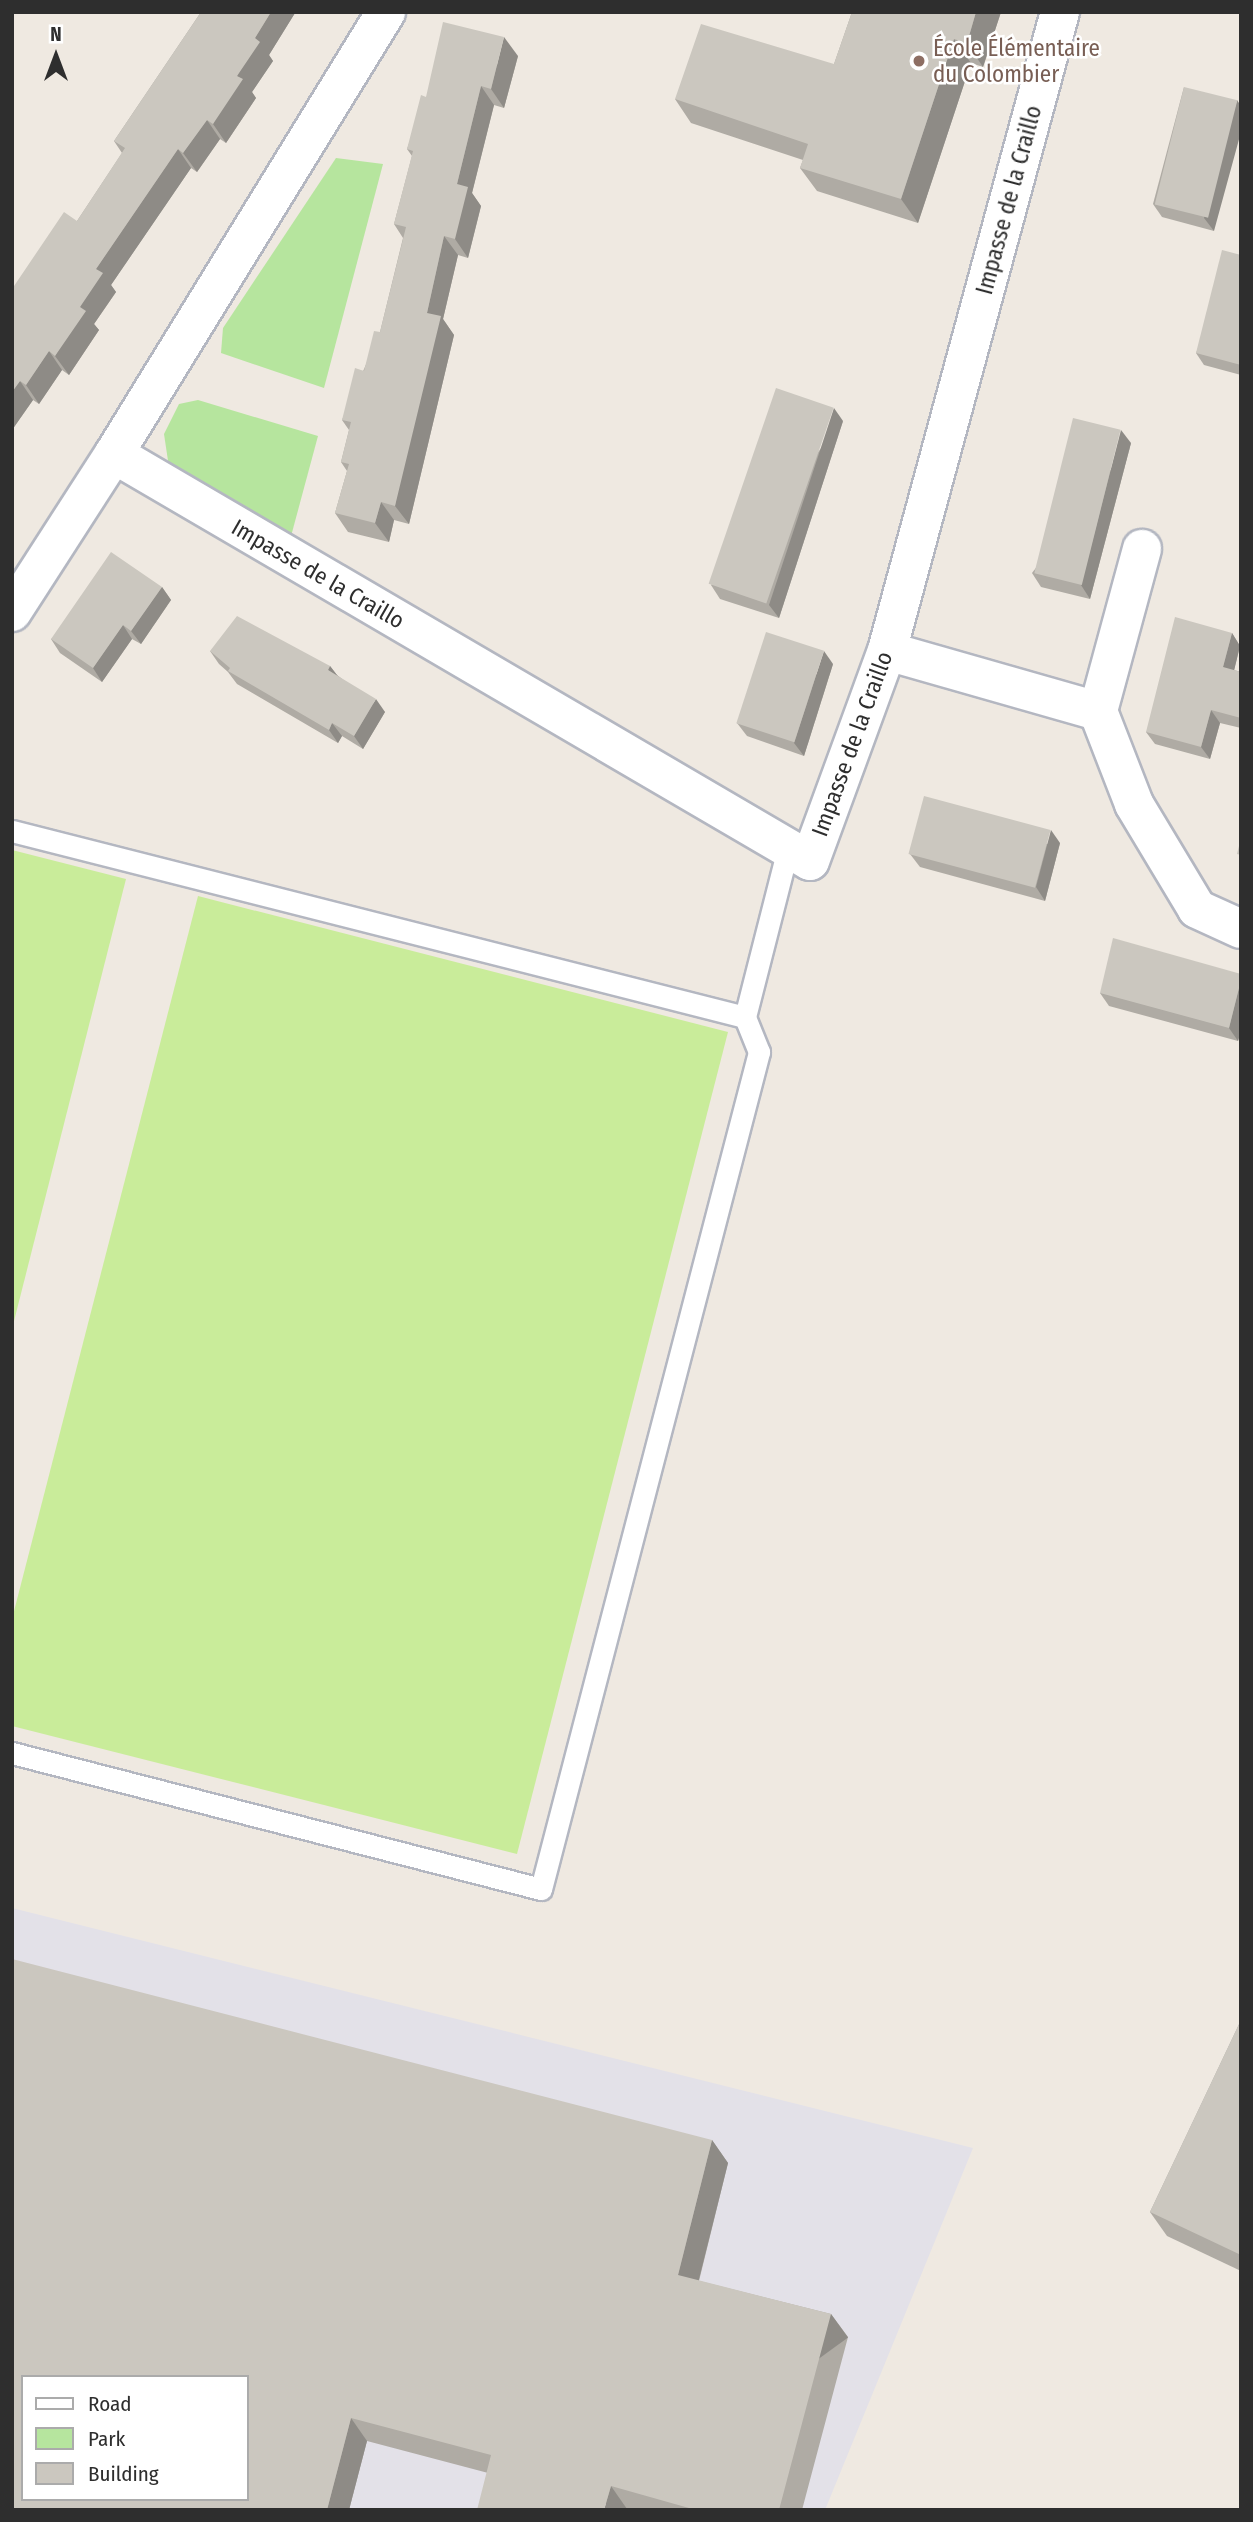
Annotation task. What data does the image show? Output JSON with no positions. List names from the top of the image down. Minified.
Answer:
{"streets":{"street":["Impasse de la Craillo"]},"places":["École Élémentaire du Colombier"],"legend":["Road","Park","Building"],"north":"top"}
